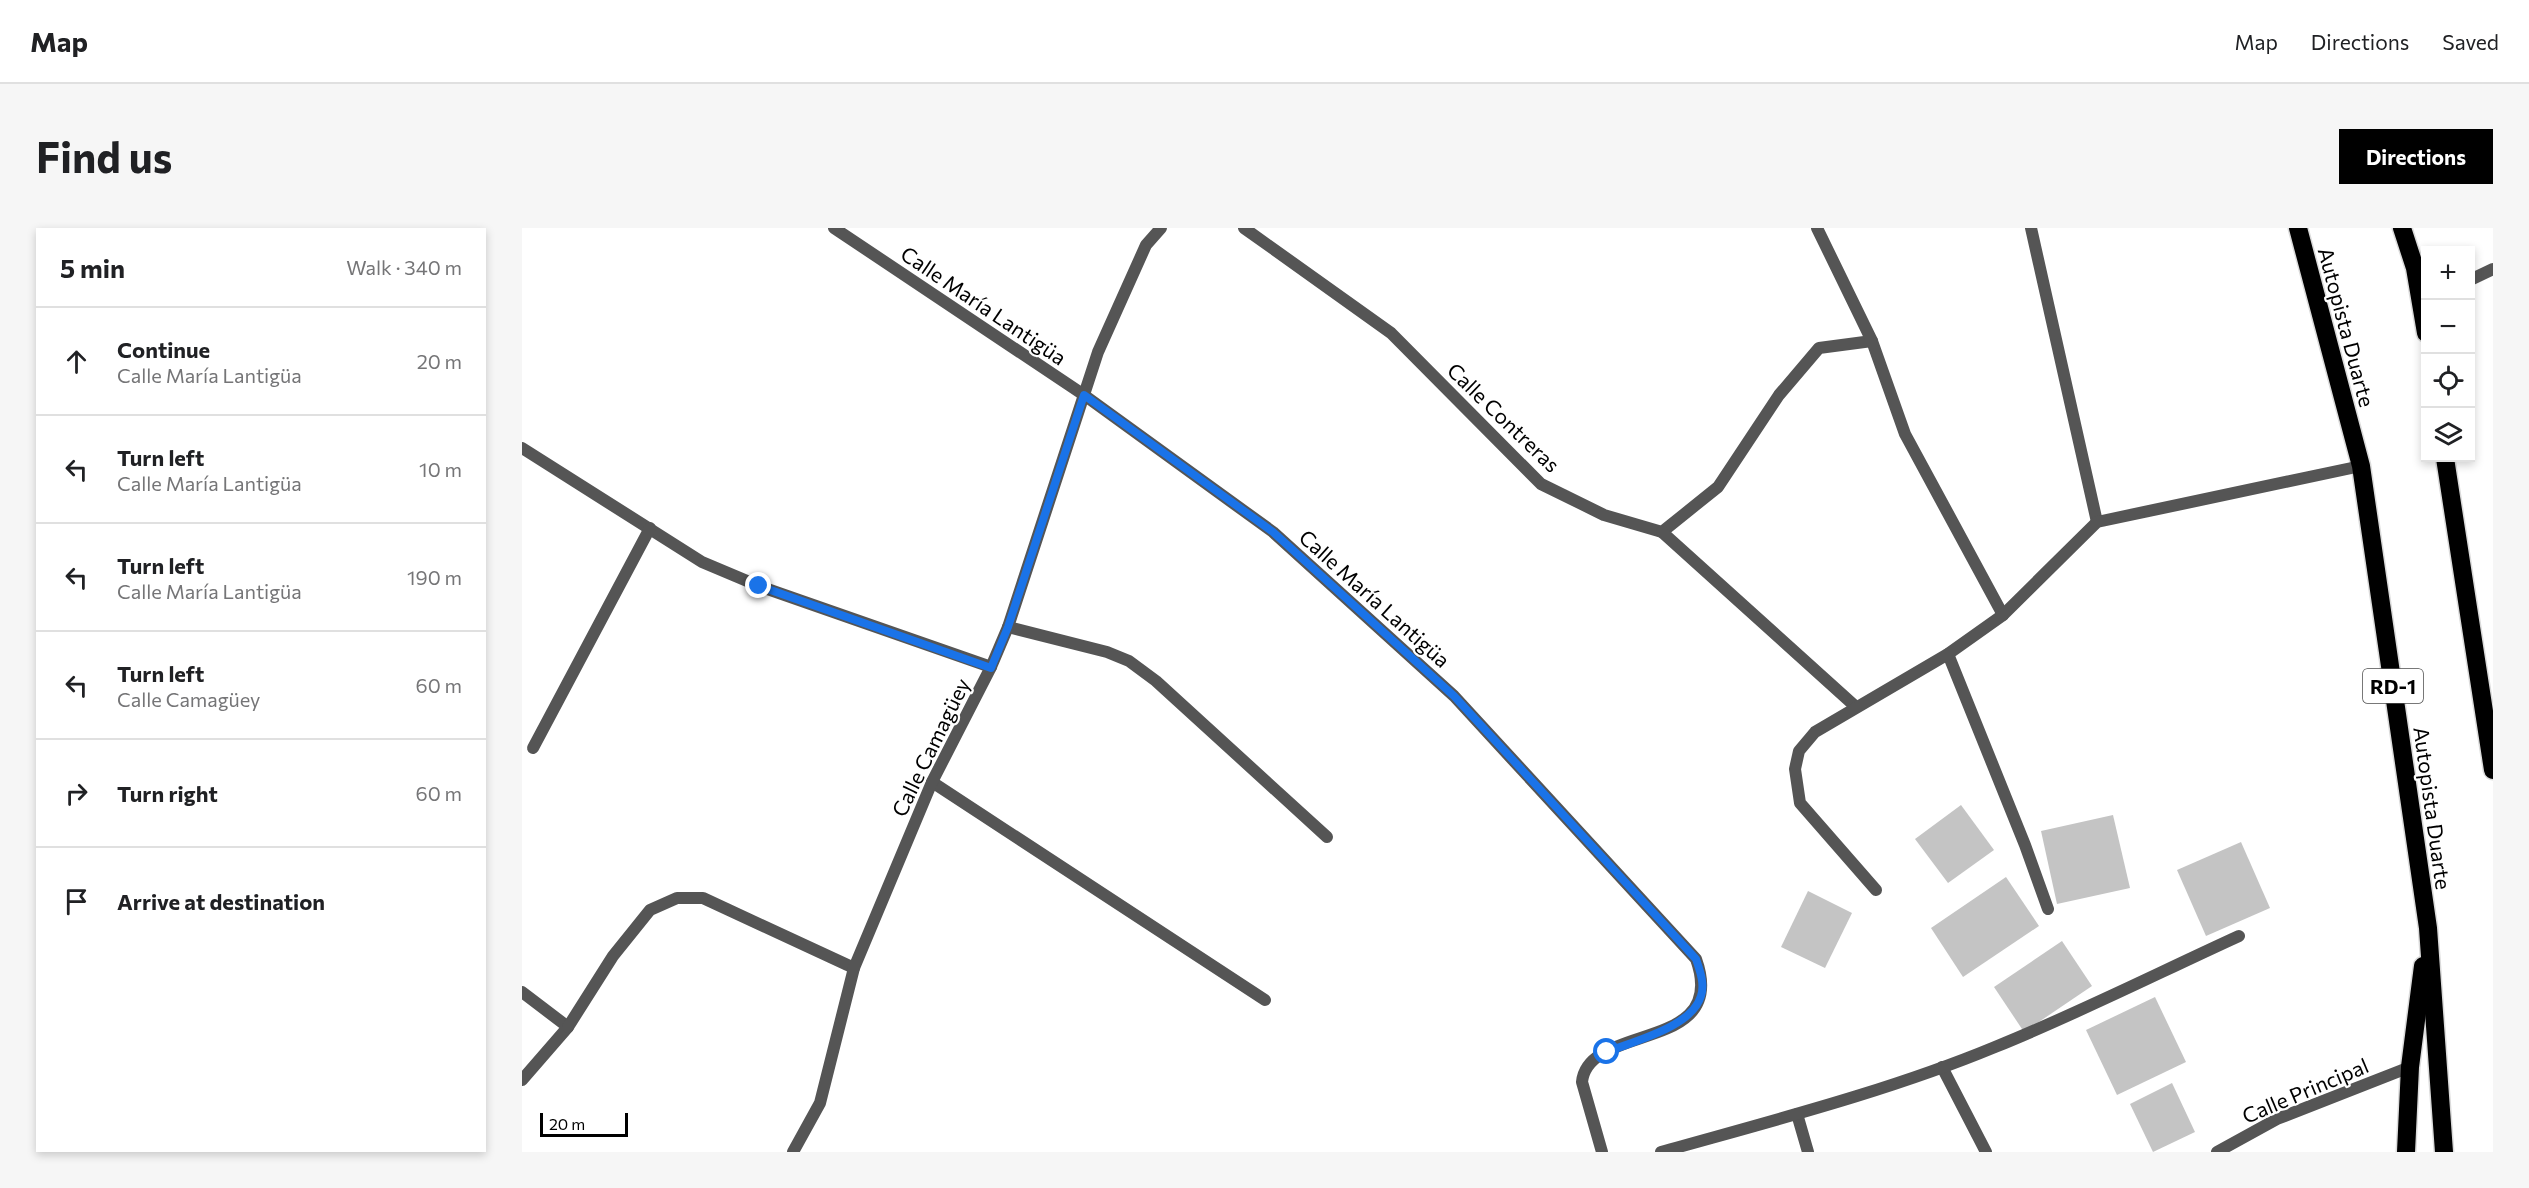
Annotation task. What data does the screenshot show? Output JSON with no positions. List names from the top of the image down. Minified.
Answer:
{"streets":{"highway":["Autopista Duarte","RD-1"],"street":["Calle María Lantigüa","Calle Contreras","Calle Camagüey","Calle Principal"]},"crossings":[["Calle María Lantigüa","Calle Camagüey"]],"scale_bar":"20 m","page":{"header":"Map","nav":["Map","Directions","Saved"],"buttons":"Directions","title":"Find us","heading":["5 min","Walk · 340 m"],"map_buttons":["+","−"],"list":[["Continue","Calle María Lantigüa","20 m"],["Turn left","Calle María Lantigüa","10 m"],["Turn left","Calle María Lantigüa","190 m"],["Turn left","Calle Camagüey","60 m"],["Turn right","60 m"],"Arrive at destination"],"scale":"20 m"}}
